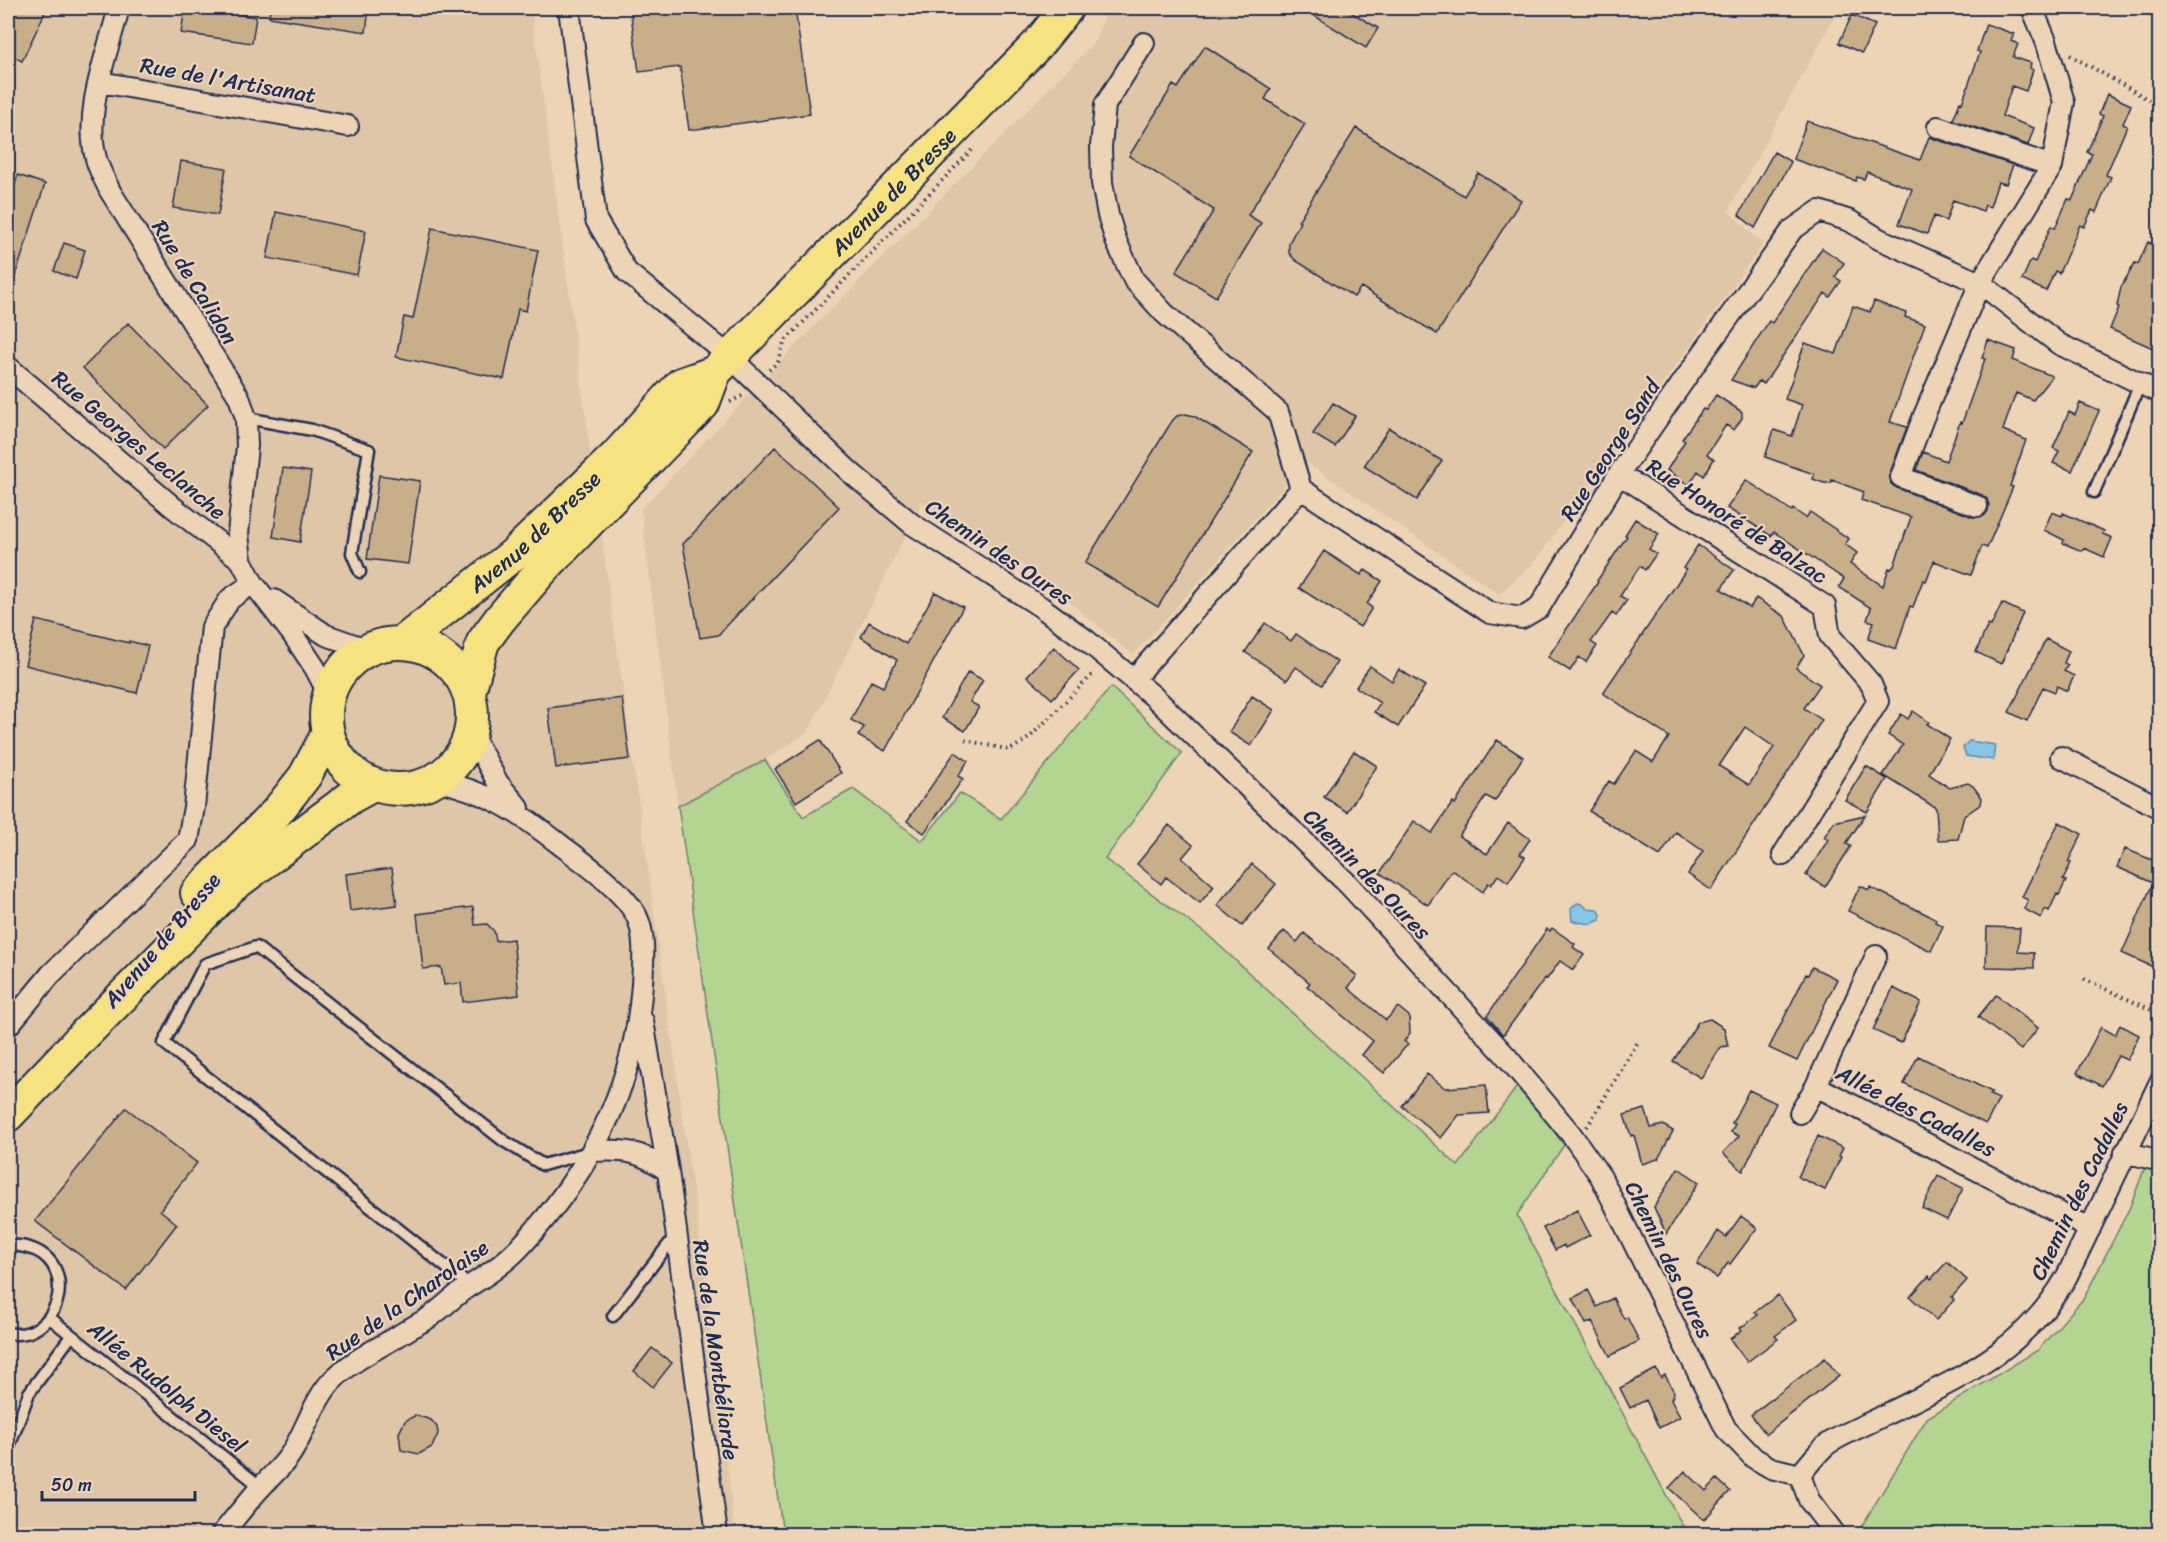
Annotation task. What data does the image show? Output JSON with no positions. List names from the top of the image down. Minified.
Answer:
{"streets":{"main road":["Avenue de Bresse"],"street":["Rue de l'Artisanat","Rue de Calidon","Rue Georges Leclanche","Rue George Sand","Rue Honoré de Balzac","Chemin des Oures","Allée des Cadalles","Chemin des Cadalles","Rue de la Charolaise","Rue de la Montbéliarde"],"lane":["Allée Rudolph Diesel"]},"crossings":[["Rue de l'Artisanat","Rue de Calidon"],["Avenue de Bresse","Rue de Calidon"],["Avenue de Bresse","Chemin des Oures"],["Rue de Calidon","Rue Georges Leclanche"],["Rue George Sand","Rue Honoré de Balzac"],["Chemin des Oures","Chemin des Cadalles"],["Allée des Cadalles","Chemin des Cadalles"],["Rue de la Charolaise","Rue de la Montbéliarde"],["Rue de la Charolaise","Allée Rudolph Diesel"]],"scale_bar":"50 m"}
